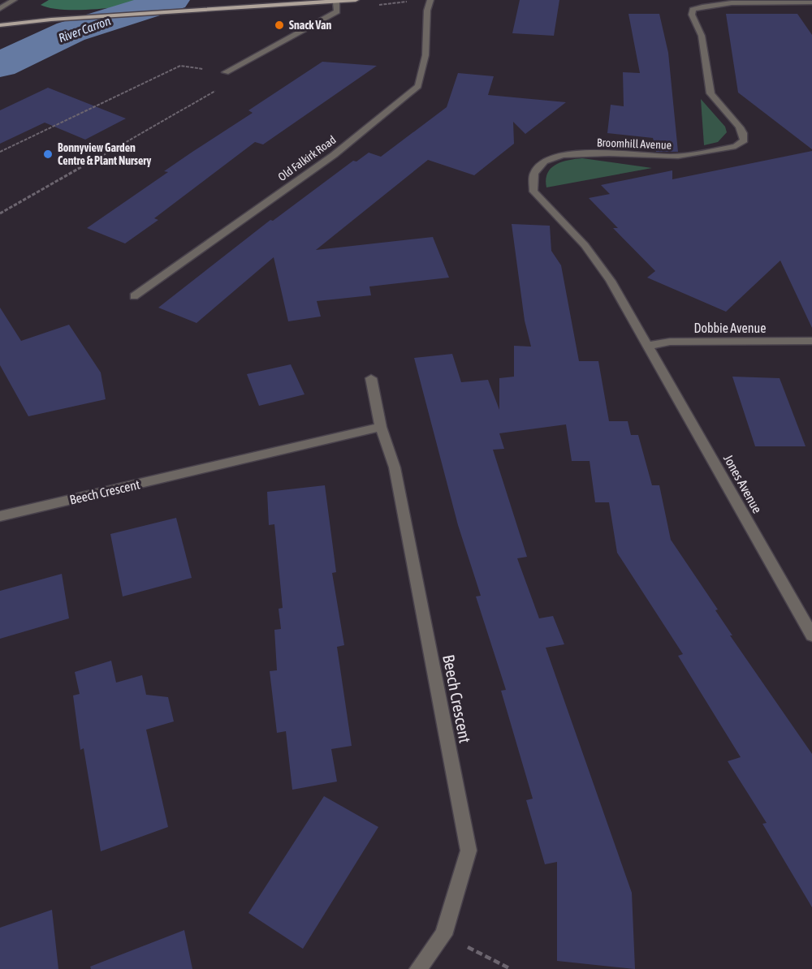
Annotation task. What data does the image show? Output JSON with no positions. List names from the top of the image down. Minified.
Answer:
{"streets":{"street":["Broomhill Avenue","Old Falkirk Road","Dobbie Avenue","Jones Avenue","Beech Crescent"]},"crossings":[["Broomhill Avenue","Dobbie Avenue"],["Broomhill Avenue","Jones Avenue"],["Dobbie Avenue","Jones Avenue"]],"water":["River Carron"],"places":["Snack Van","Bonnyview Garden Centre & Plant Nursery"]}
